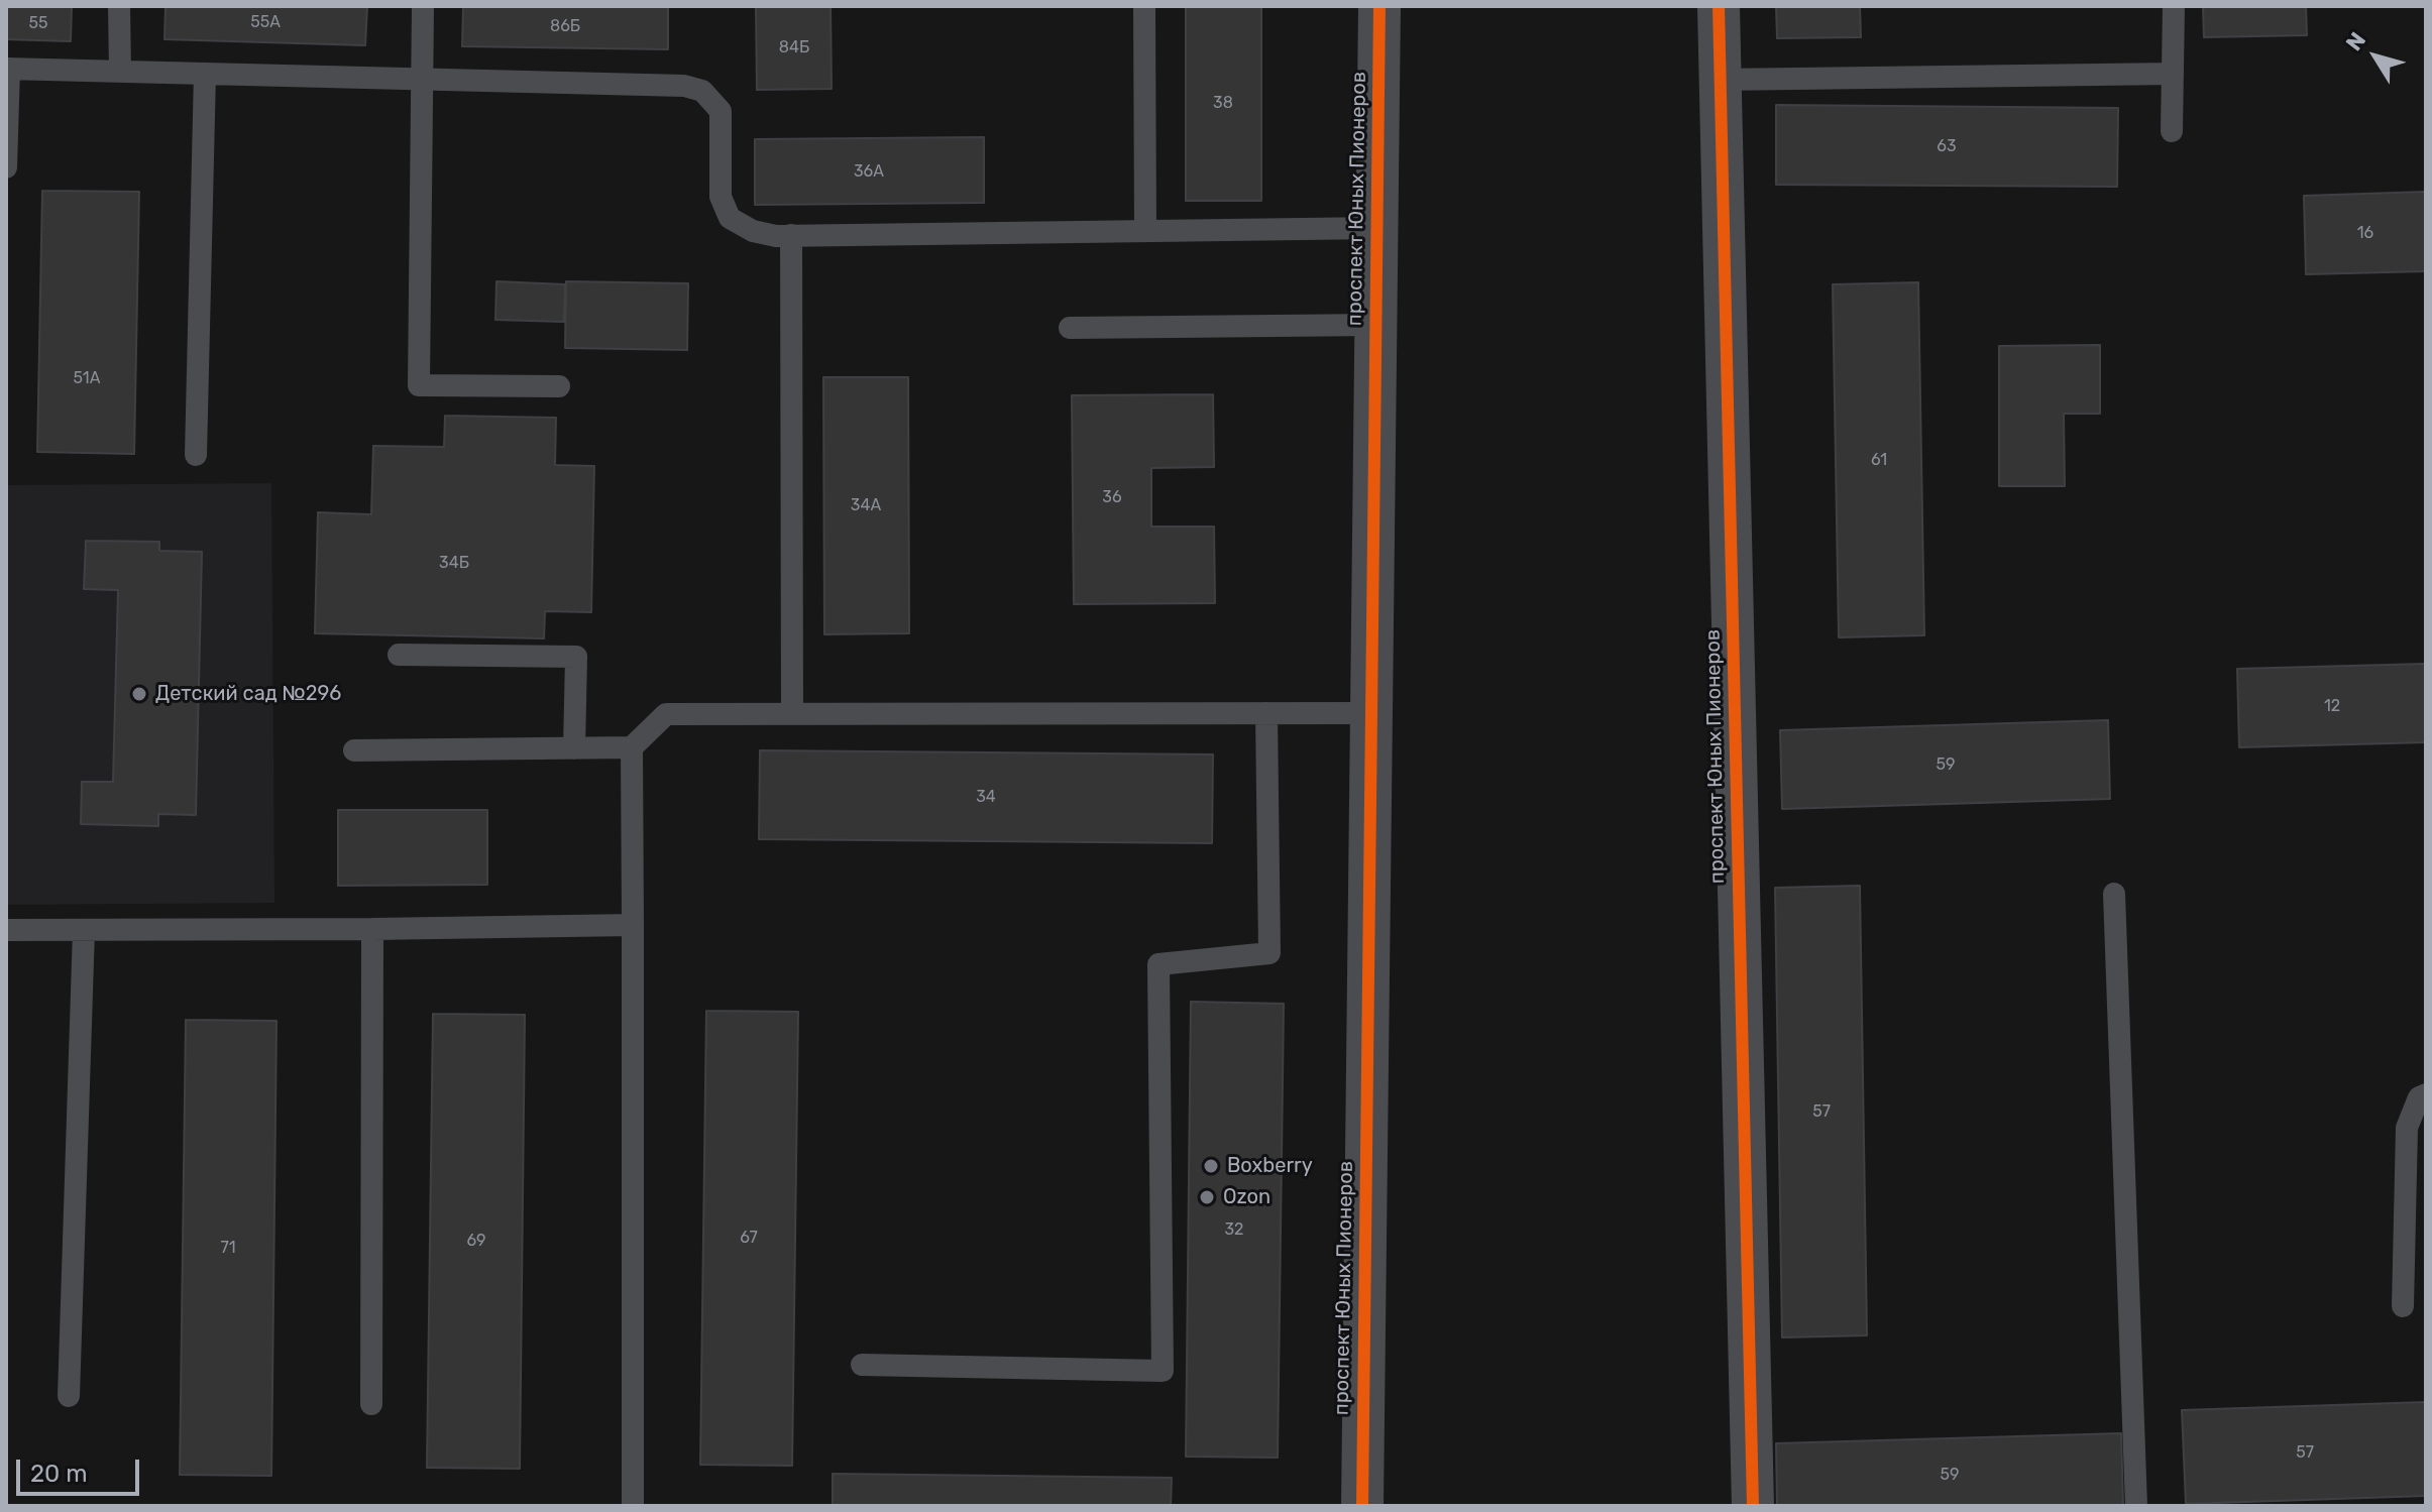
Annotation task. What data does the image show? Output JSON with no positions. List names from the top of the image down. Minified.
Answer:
{"streets":{"street":["проспект Юных Пионеров"]},"places":["Детский сад №296","Boxberry","Ozon"],"house_numbers":["55А","55","86Б","84Б","38","63","36А","16","51А","61","36","34А","34Б","12","59","34","57","32","67","69","71","57","59"],"scale_bar":"20 m","north":"top left"}
